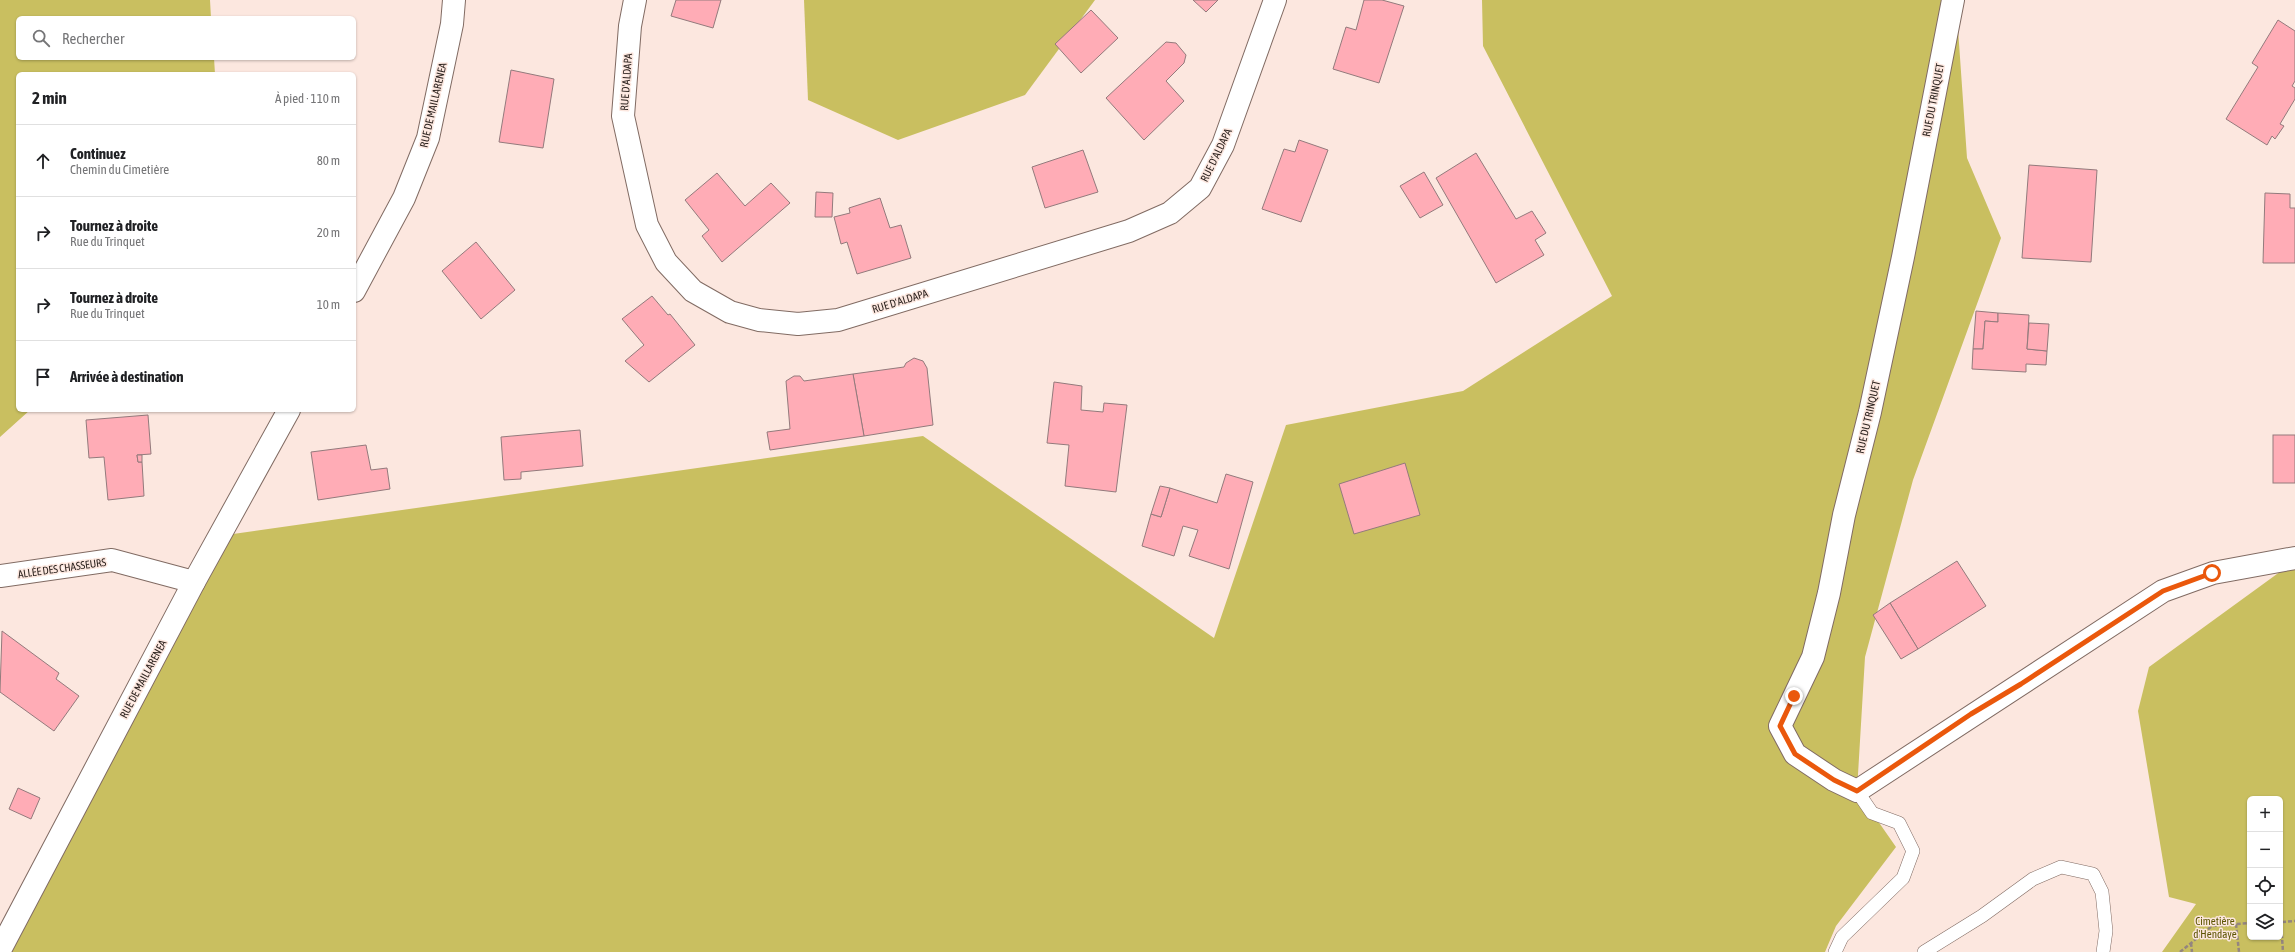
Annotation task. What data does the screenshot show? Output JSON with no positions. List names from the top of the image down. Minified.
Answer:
{"streets":{"street":["RUE D'ALDAPA","RUE DU TRINQUET","RUE DE MAILLARENEA","ALLÉE DES CHASSEURS"]},"crossings":[["RUE DE MAILLARENEA","ALLÉE DES CHASSEURS"]],"parks":["Cimetière d'Hendaye"],"page":{"search":"Rechercher","heading":["2 min","À pied · 110 m"],"list":[["Continuez","Chemin du Cimetière","80 m"],["Tournez à droite","Rue du Trinquet","20 m"],["Tournez à droite","Rue du Trinquet","10 m"],"Arrivée à destination"],"map_buttons":["+","−"]}}
